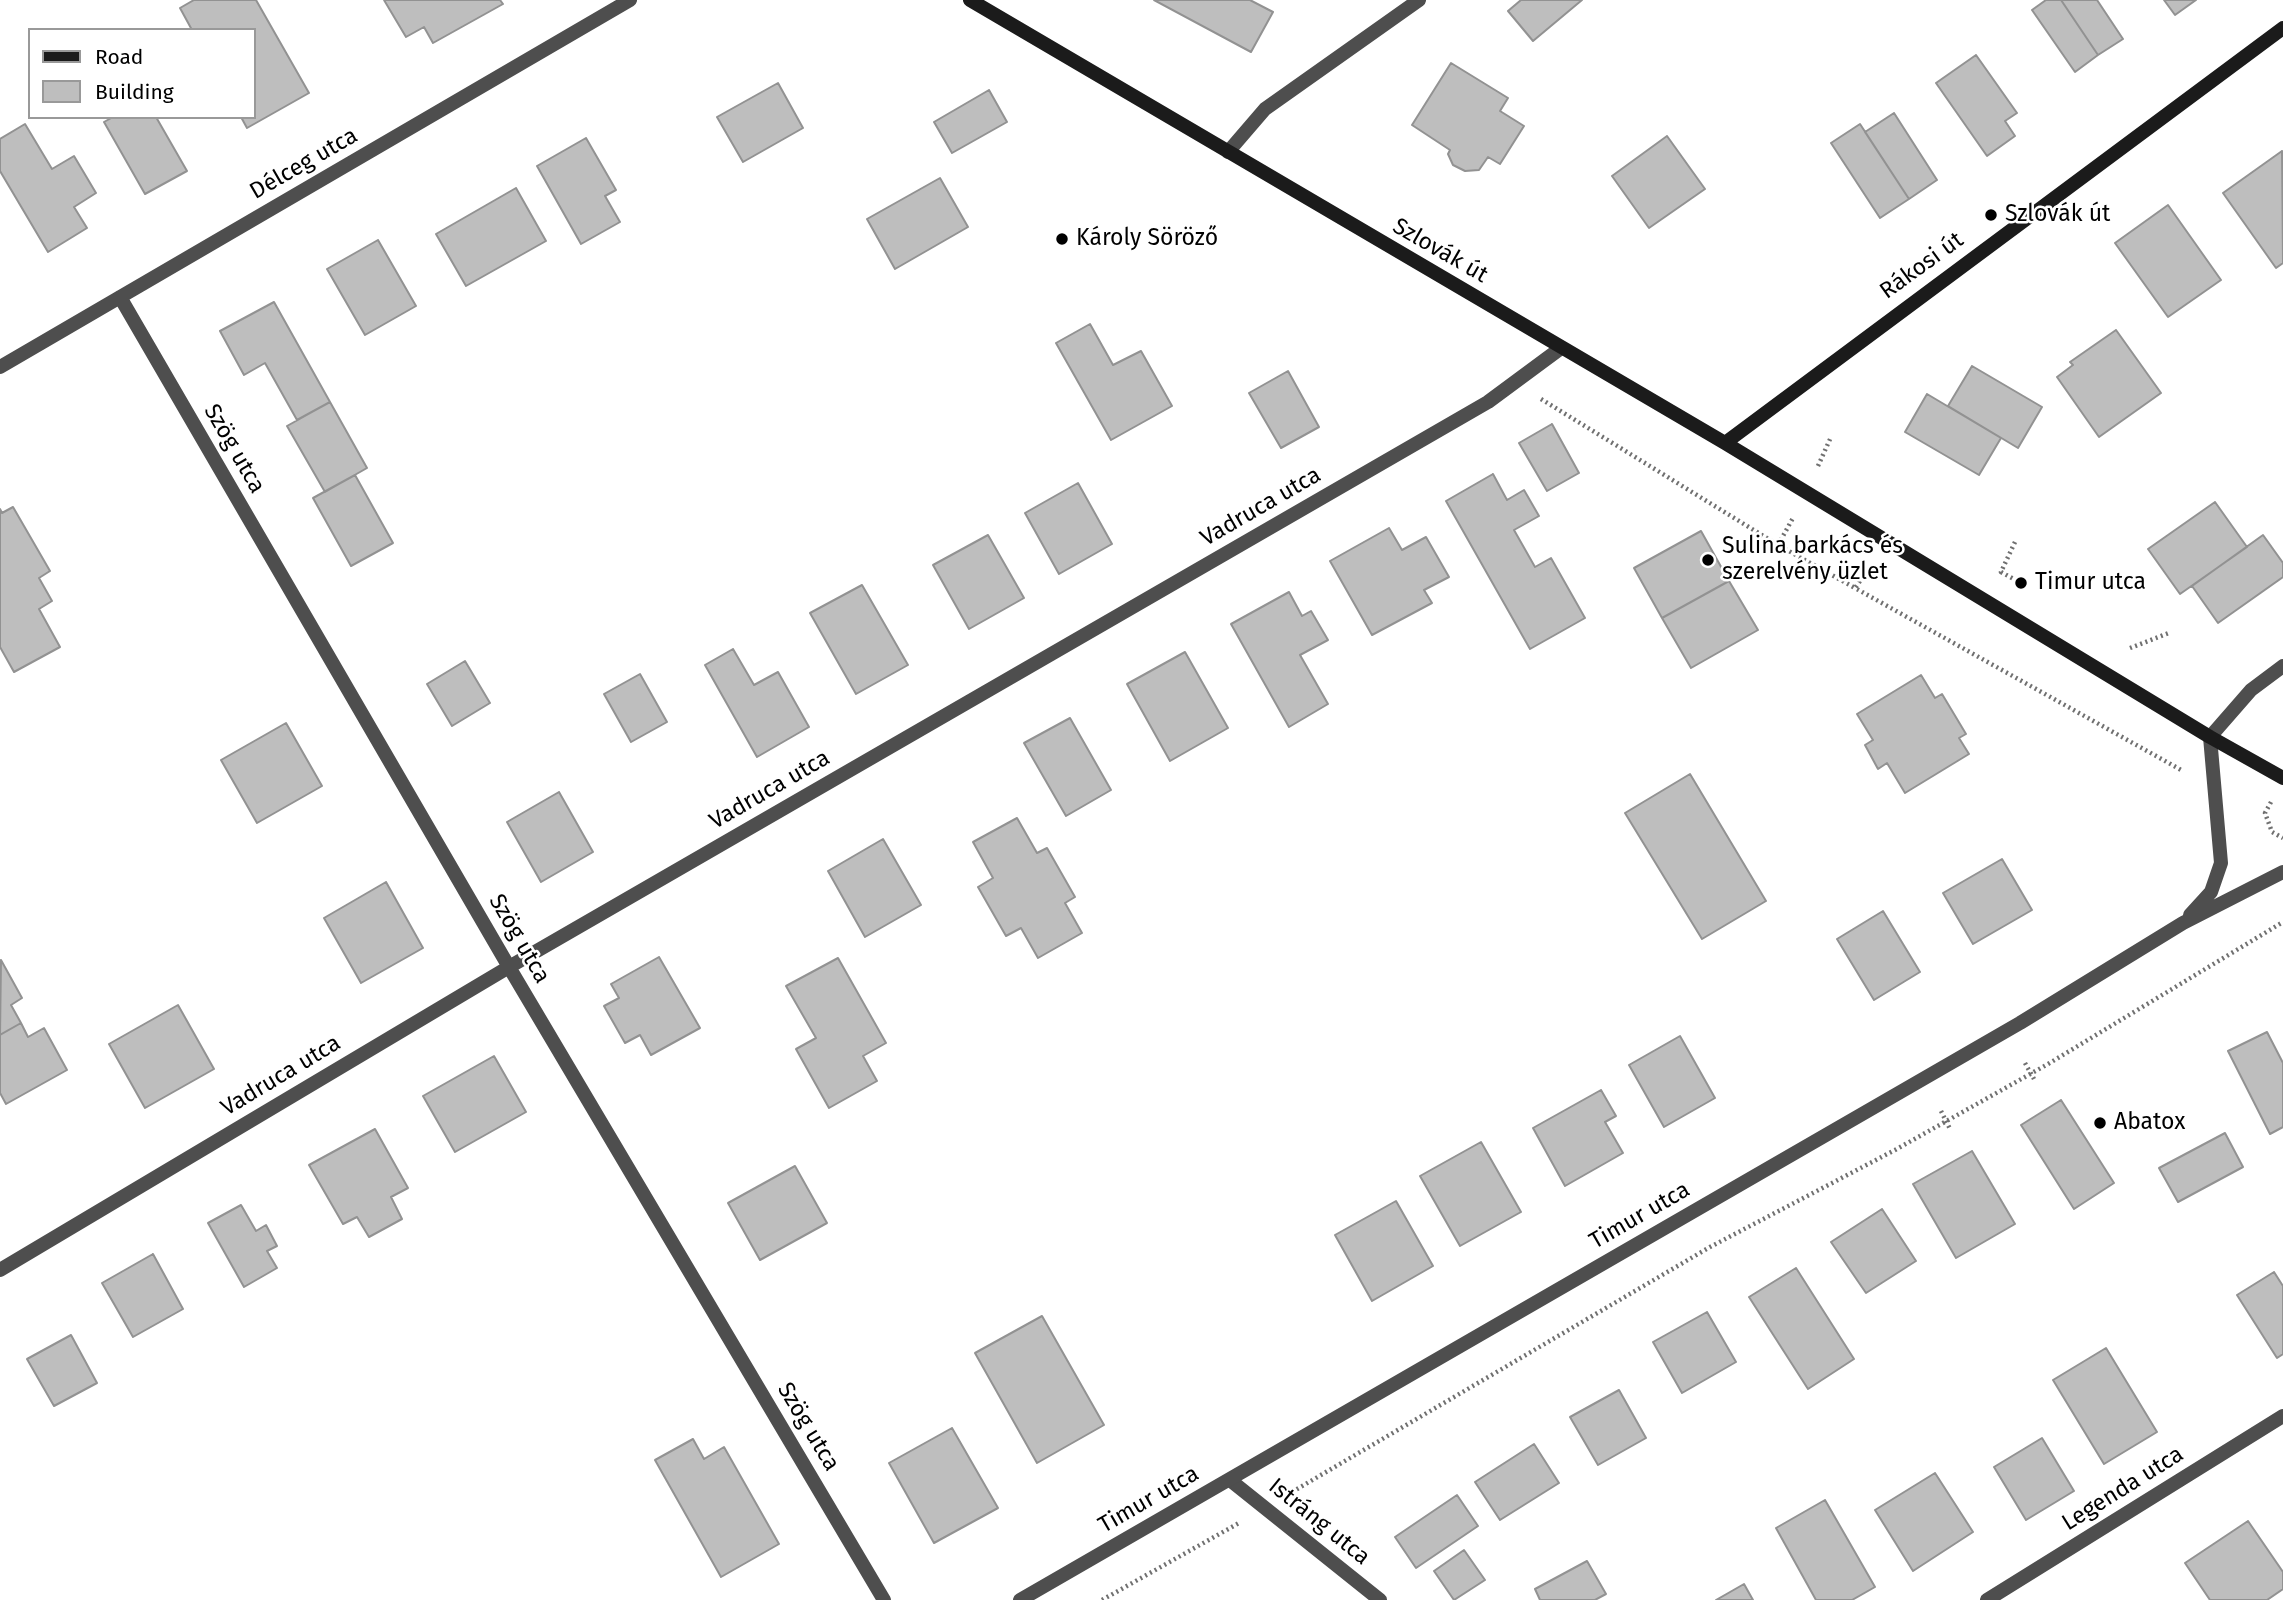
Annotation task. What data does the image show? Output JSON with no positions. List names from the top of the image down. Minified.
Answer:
{"streets":{"main road":["Szlovák út","Rákosi út"],"street":["Délceg utca","Szög utca","Vadruca utca","Timur utca","Legenda utca","Istráng utca"]},"crossings":[["Délceg utca","Szög utca"],["Szlovák út","Rákosi út"],["Szlovák út","Vadruca utca"],["Szög utca","Vadruca utca"],["Timur utca","Istráng utca"]],"places":["Szlovák út","Károly Söröző","Sulina barkács és szerelvény üzlet","Timur utca","Abatox"],"legend":["Road","Building"]}
